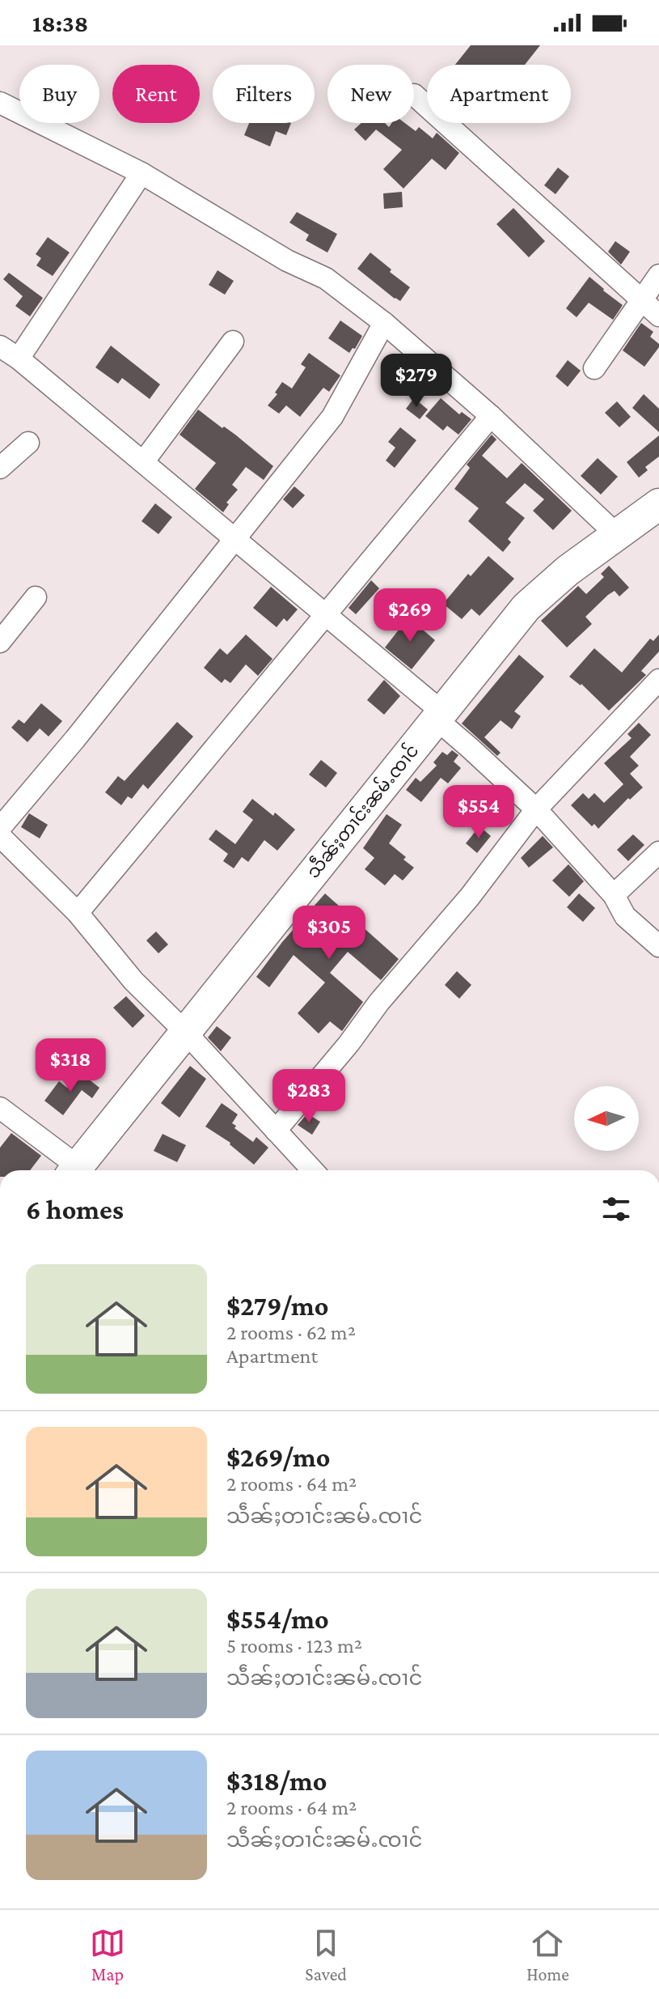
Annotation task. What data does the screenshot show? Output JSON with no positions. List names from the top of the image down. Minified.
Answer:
{"streets":{"highway":["သဵၼ်ႈတၢင်းၼမ်ႉၸၢင်"]},"north":"left","page":{"status":"18:38","chip":["Buy","Rent","Filters","New","Apartment"],"price":["$279","$269","$554","$305","$318","$283"],"heading":"6 homes","list":[{"name":"$279/mo","note":"2 rooms · 62 m² · Apartment"},{"name":"$269/mo","note":"2 rooms · 64 m² · သဵၼ်ႈတၢင်းၼမ်ႉၸၢင်"},{"name":"$554/mo","note":"5 rooms · 123 m² · သဵၼ်ႈတၢင်းၼမ်ႉၸၢင်"},{"name":"$318/mo","note":"2 rooms · 64 m² · သဵၼ်ႈတၢင်းၼမ်ႉၸၢင်"}],"tabs":["Map","Saved","Home"]}}
